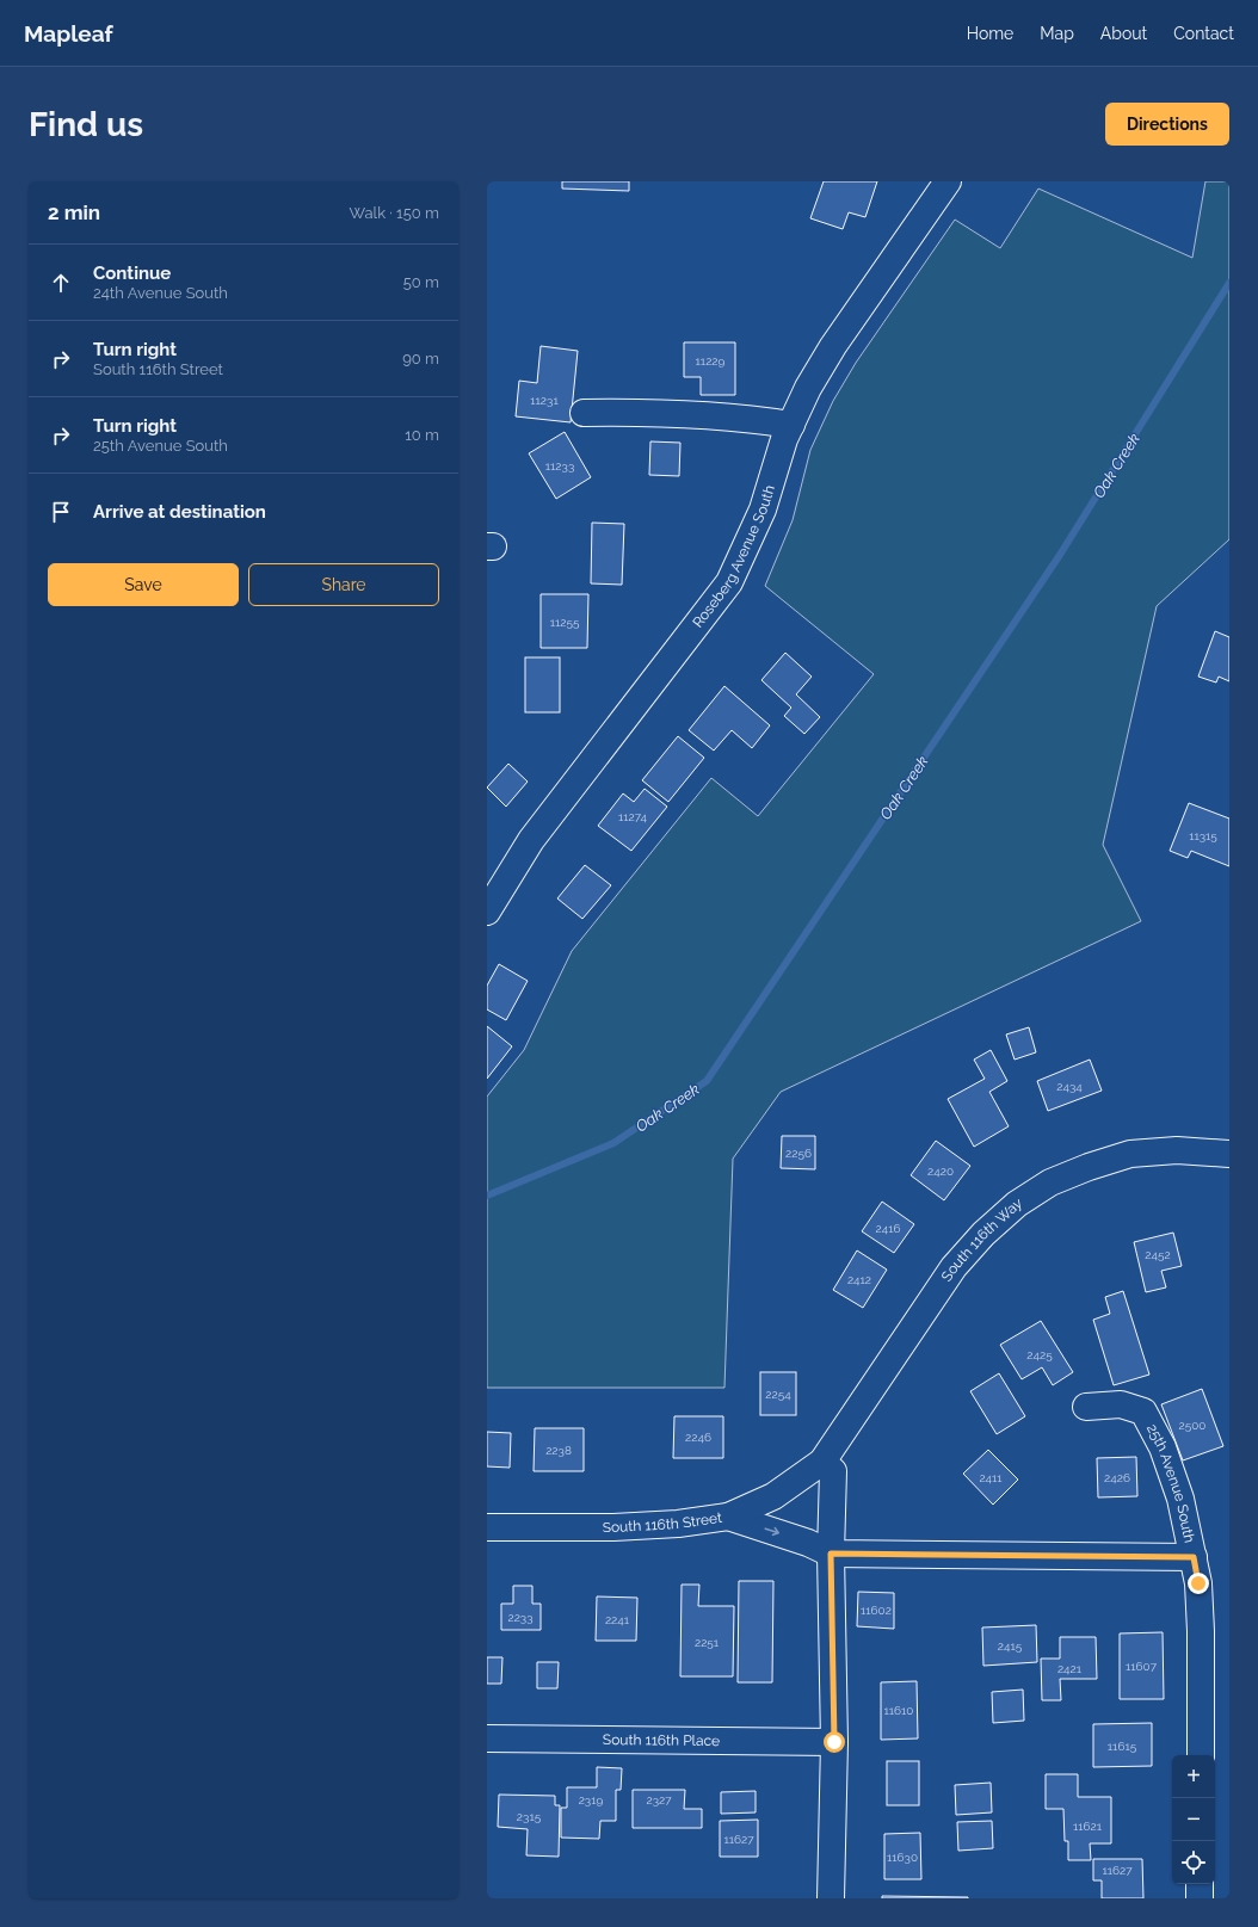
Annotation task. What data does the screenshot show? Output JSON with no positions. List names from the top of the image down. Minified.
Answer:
{"streets":{"street":["Roseberg Avenue South","South 116th Way","25th Avenue South","South 116th Street","South 116th Place"]},"crossings":[["South 116th Way","South 116th Street"]],"water":["Oak Creek"],"house_numbers":["11229","11231","11233","11255","11274","11315","2434","2256","2420","2416","2452","2412","2425","2254","2500","2246","2238","2411","2426","11602","2233","2241","2251","2415","11607","2421","11610","11615","2319","2327","2315","11621","11627","11630","11627"],"page":{"header":"Mapleaf","nav":["Home","Map","About","Contact"],"buttons":["Directions",["Save","Share"]],"title":"Find us","heading":["2 min","Walk · 150 m"],"list":[["Continue","24th Avenue South","50 m"],["Turn right","South 116th Street","90 m"],["Turn right","25th Avenue South","10 m"],"Arrive at destination"],"map_buttons":["+","−"]}}
